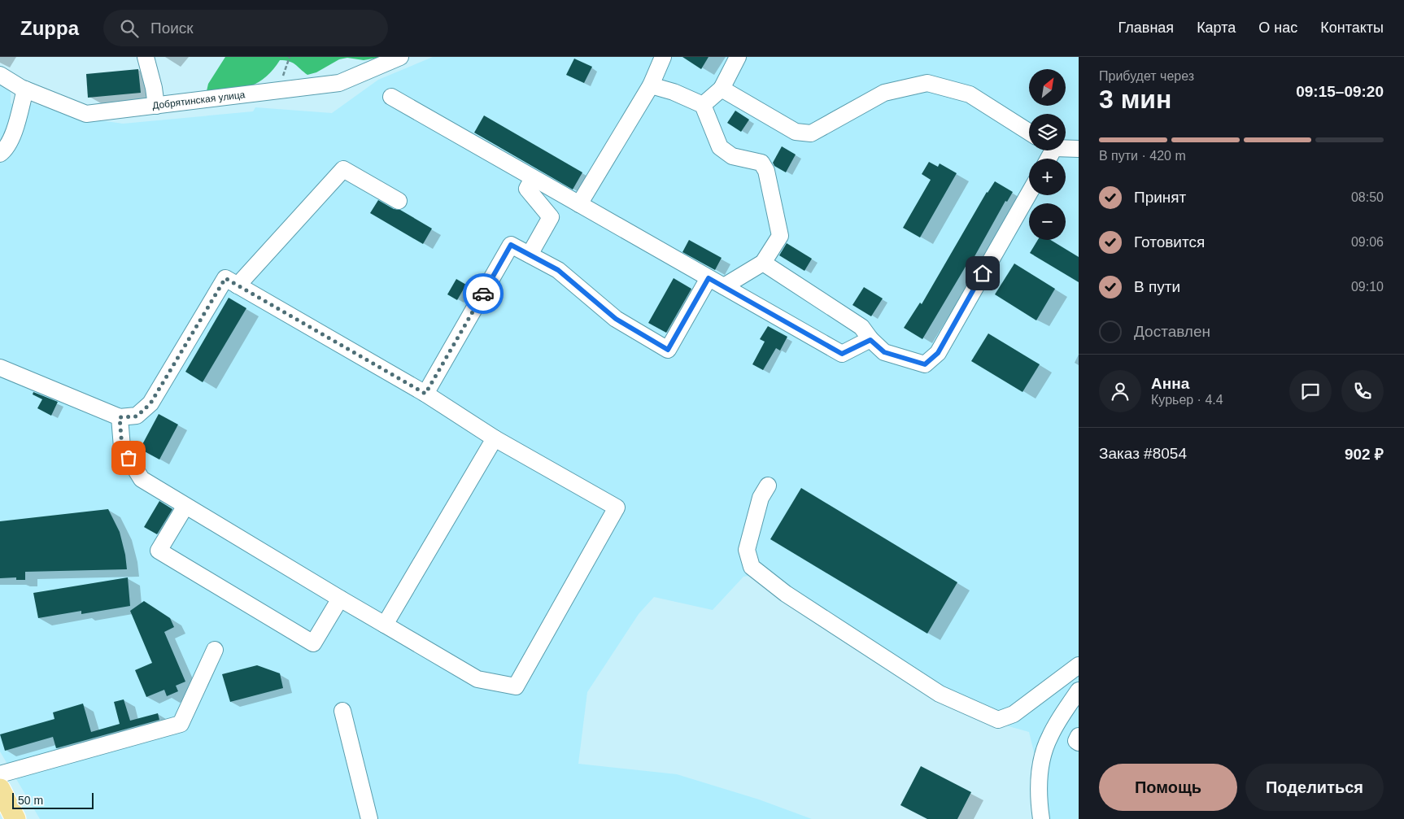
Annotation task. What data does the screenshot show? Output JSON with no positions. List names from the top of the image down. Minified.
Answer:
{"streets":{"street":["Добрятинская улица"]},"scale_bar":"50 m","north":"top right","page":{"header":"Zuppa","search":"Поиск","nav":["Главная","Карта","О нас","Контакты"],"heading":["3 мин","Прибудет через","09:15–09:20"],"panel":["Анна","Курьер · 4.4","Заказ #8054","902 ₽"],"map_buttons":["+","−"],"bar":"В пути · 420 m","list":[["Принят","08:50"],["Готовится","09:06"],["В пути","09:10"],"Доставлен"],"buttons":["Помощь","Поделиться"],"scale":"50 m"}}
